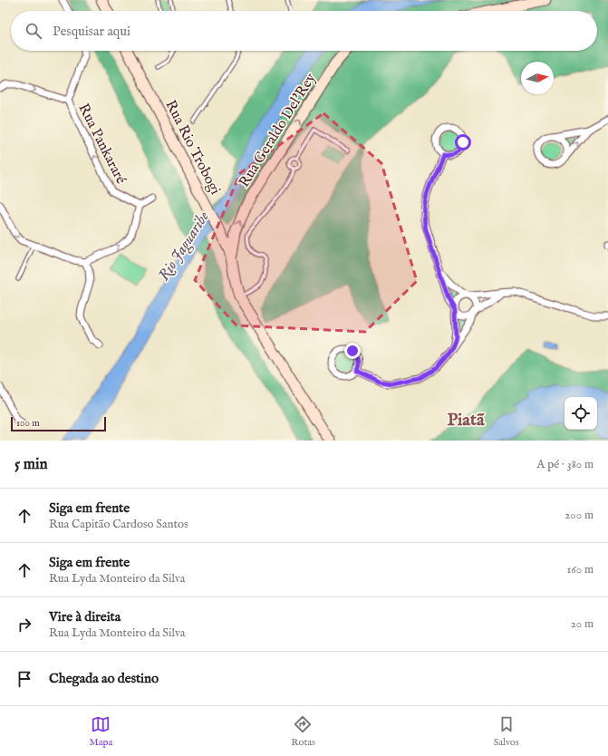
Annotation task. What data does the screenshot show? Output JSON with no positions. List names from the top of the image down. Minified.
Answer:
{"streets":{"main road":["Rua Geraldo Del'Rey","Rua Rio Trobogi"],"street":["Rua Pankararé"]},"crossings":[["Rua Geraldo Del'Rey","Rua Rio Trobogi"]],"one_way":["Rua Geraldo Del'Rey","Rua Pankararé"],"districts":["Piatã"],"water":["Rio Jaguaribe"],"scale_bar":"100 m","north":"right","page":{"search":"Pesquisar aqui","scale":"100 m","heading":["5 min","A pé · 380 m"],"list":[["Siga em frente","Rua Capitão Cardoso Santos","200 m"],["Siga em frente","Rua Lyda Monteiro da Silva","160 m"],["Vire à direita","Rua Lyda Monteiro da Silva","20 m"],"Chegada ao destino"],"nav":["Mapa","Rotas","Salvos"]}}
